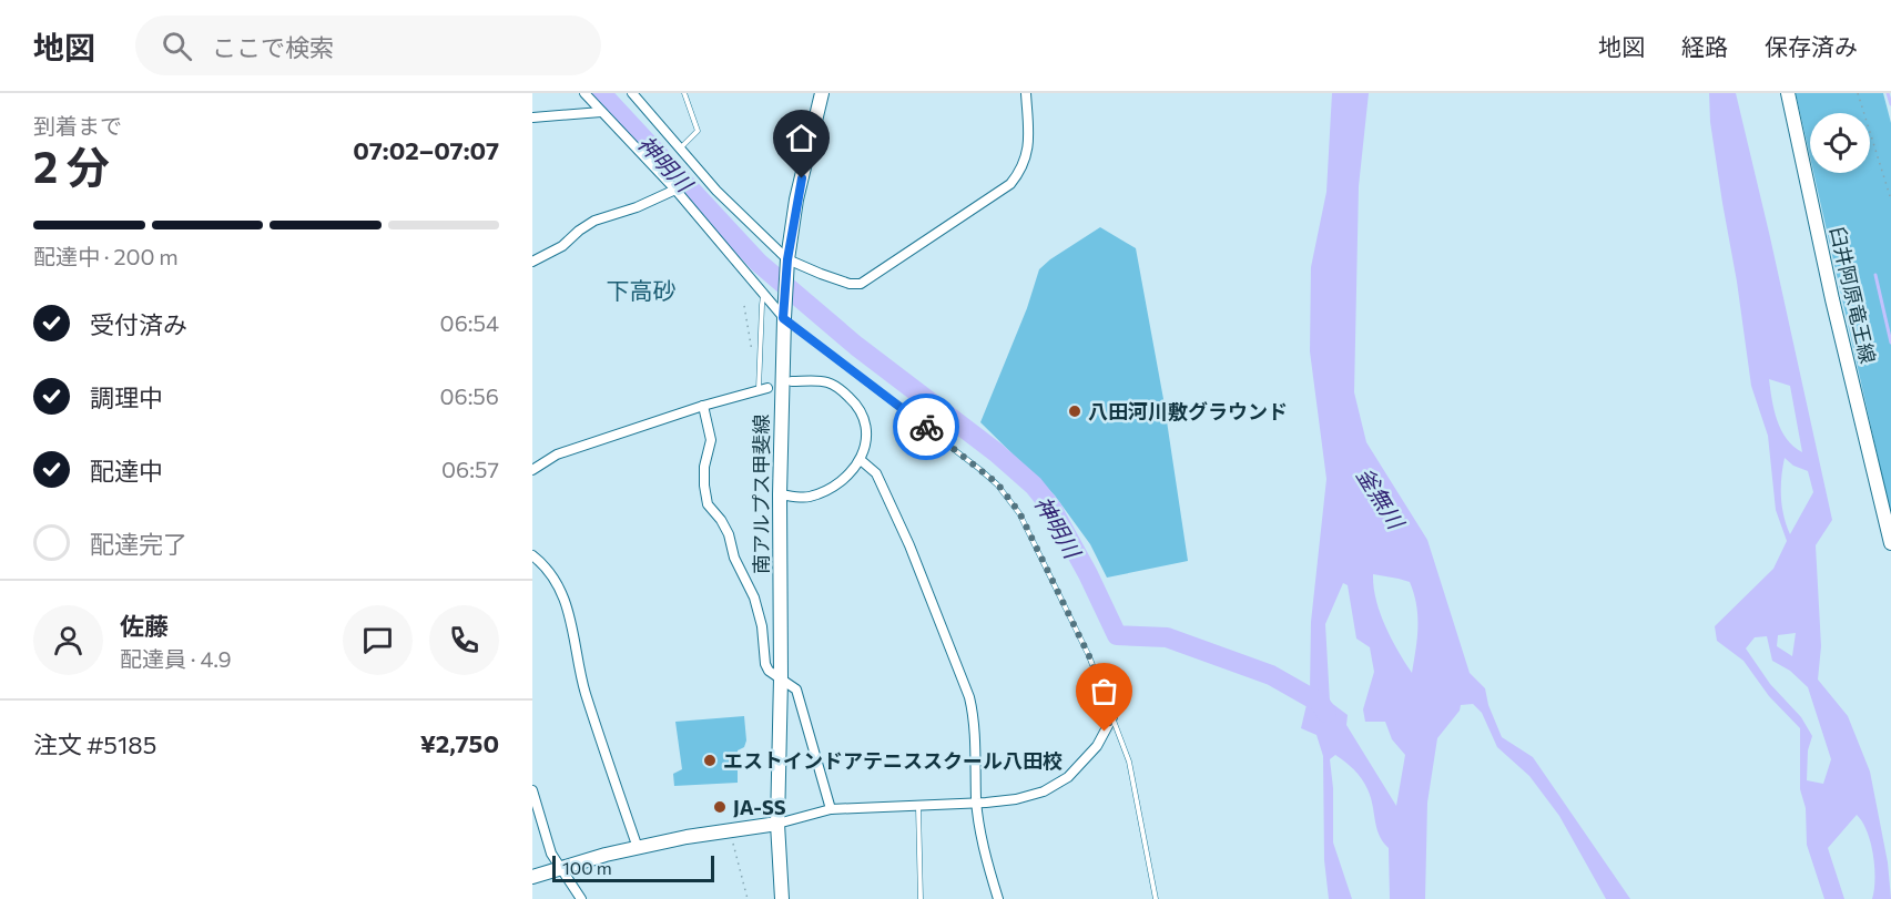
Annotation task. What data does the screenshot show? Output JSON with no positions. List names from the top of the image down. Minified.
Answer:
{"streets":{"main road":["臼井阿原竜王線","南アルプス甲斐線"]},"districts":["下高砂"],"water":["神明川","釜無川"],"places":["八田河川敷グラウンド","エストインドアテニススクール八田校","JA-SS"],"scale_bar":"100 m","page":{"header":"地図","search":"ここで検索","nav":["地図","経路","保存済み"],"heading":["2 分","到着まで","07:02–07:07"],"panel":["佐藤","配達員 · 4.9","注文 #5185","¥2,750"],"bar":"配達中 · 200 m","list":[["受付済み","06:54"],["調理中","06:56"],["配達中","06:57"],"配達完了"],"scale":"100 m"}}
